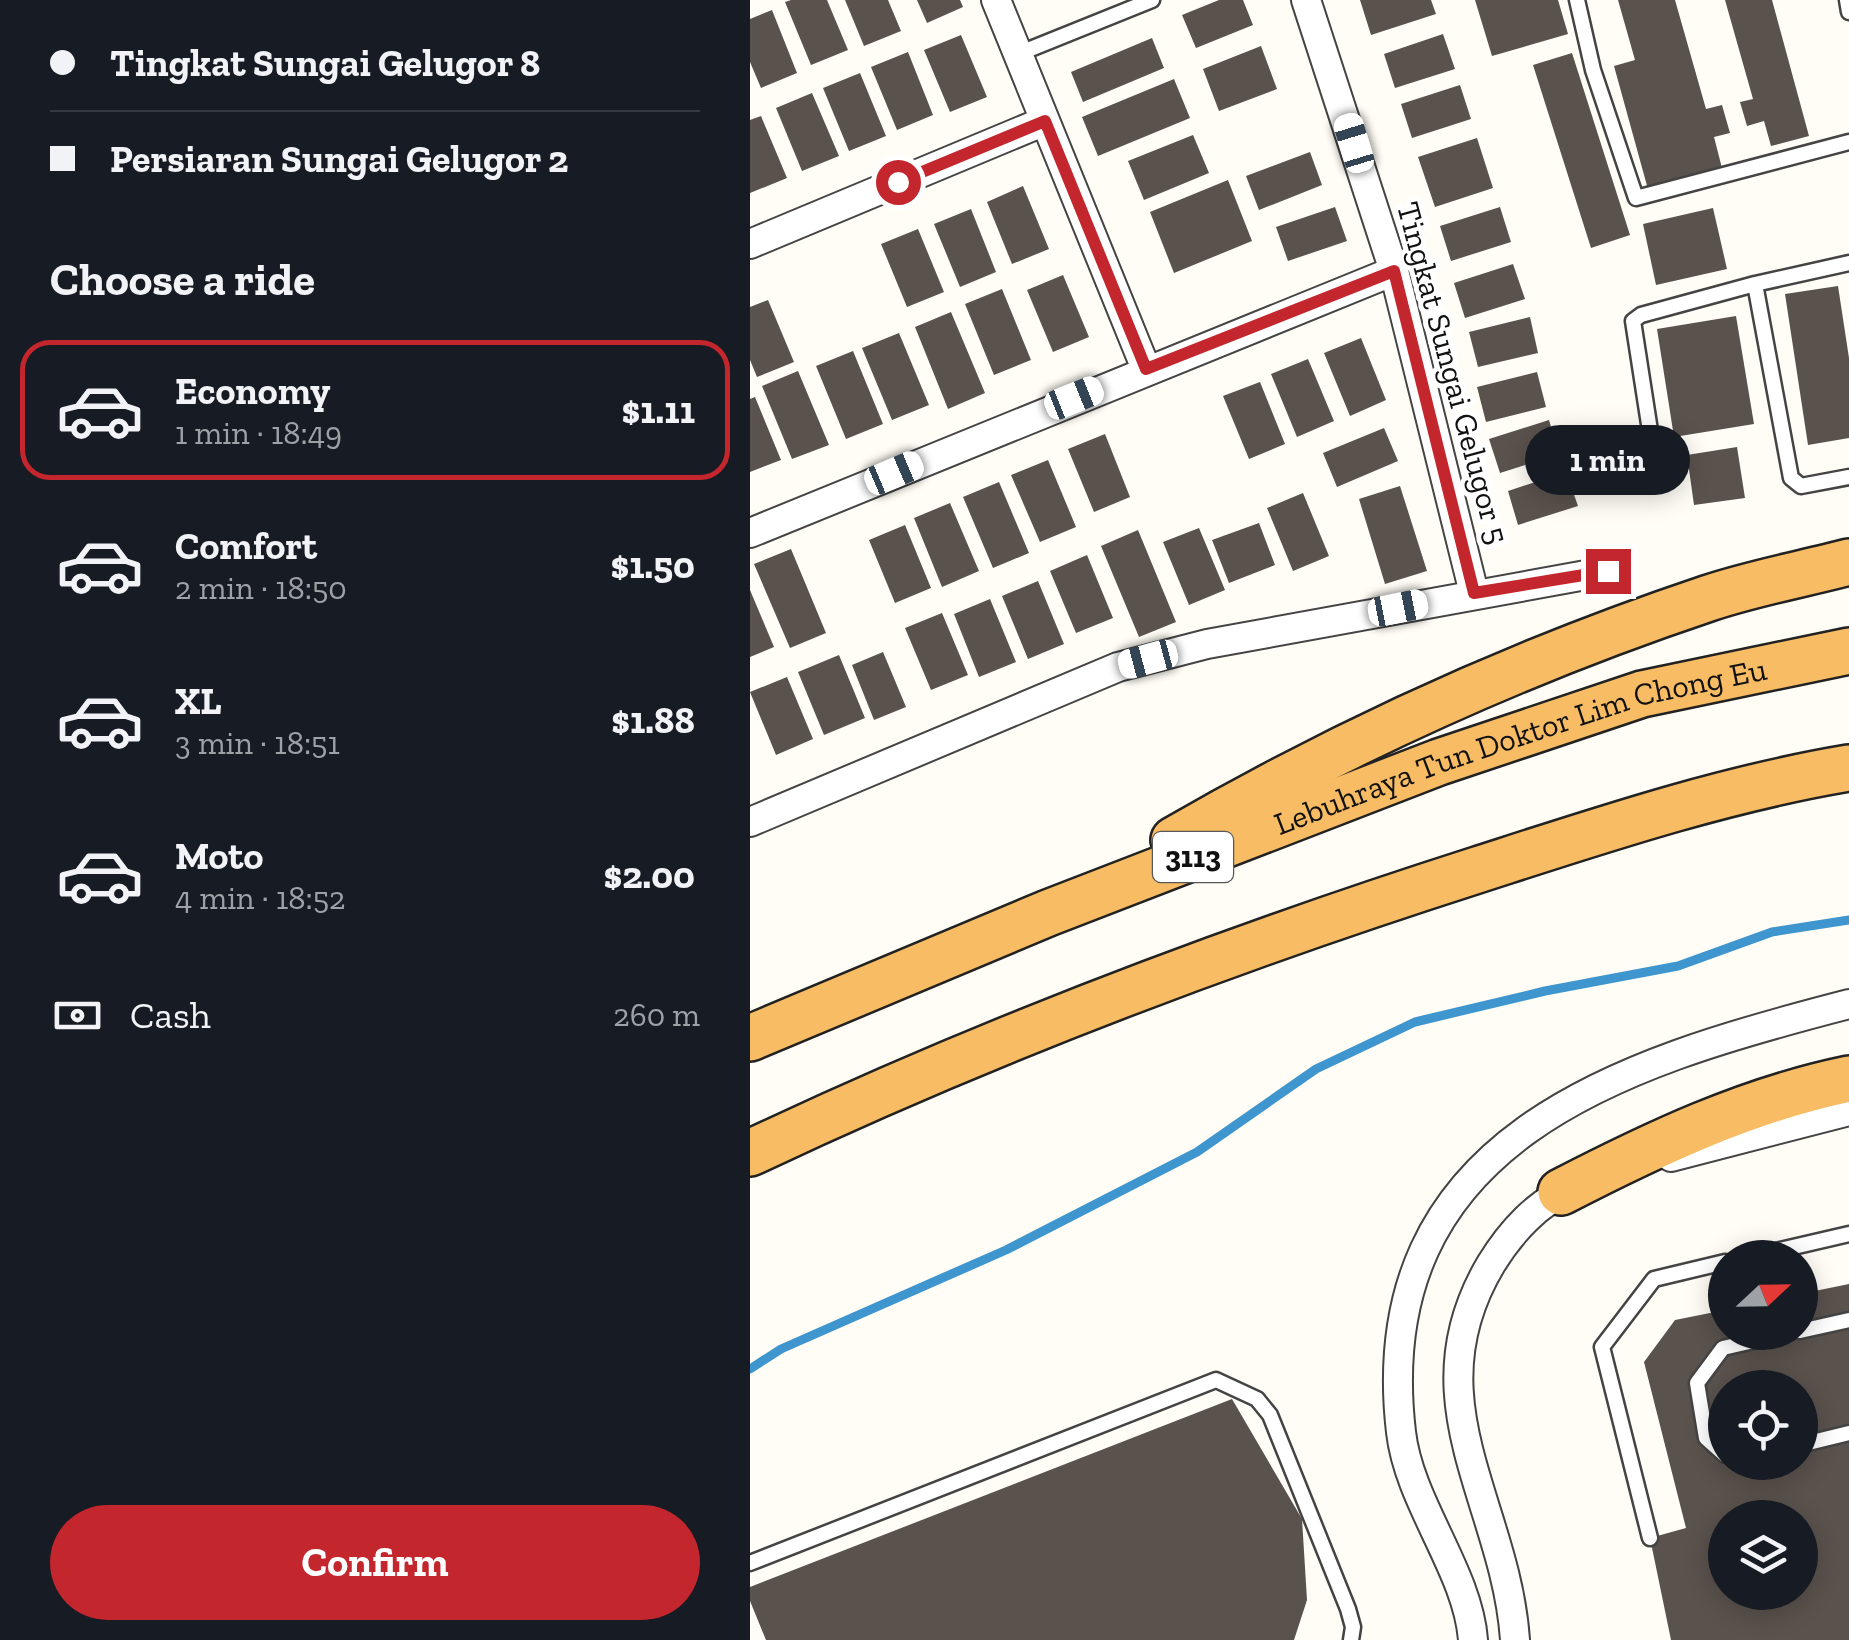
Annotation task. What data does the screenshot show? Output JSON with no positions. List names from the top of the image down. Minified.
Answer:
{"streets":{"highway":["Lebuhraya Tun Doktor Lim Chong Eu","3113"],"street":["Tingkat Sungai Gelugor 5"]},"north":"right","page":{"banner":["Tingkat Sungai Gelugor 8","Persiaran Sungai Gelugor 2"],"heading":"Choose a ride","list":[{"name":"Economy","note":"1 min · 18:49","value":"$1.11"},{"name":"Comfort","note":"2 min · 18:50","value":"$1.50"},{"name":"XL","note":"3 min · 18:51","value":"$1.88"},{"name":"Moto","note":"4 min · 18:52","value":"$2.00"}],"bubble":"1 min","pay":["Cash","260 m"],"buttons":"Confirm"}}
